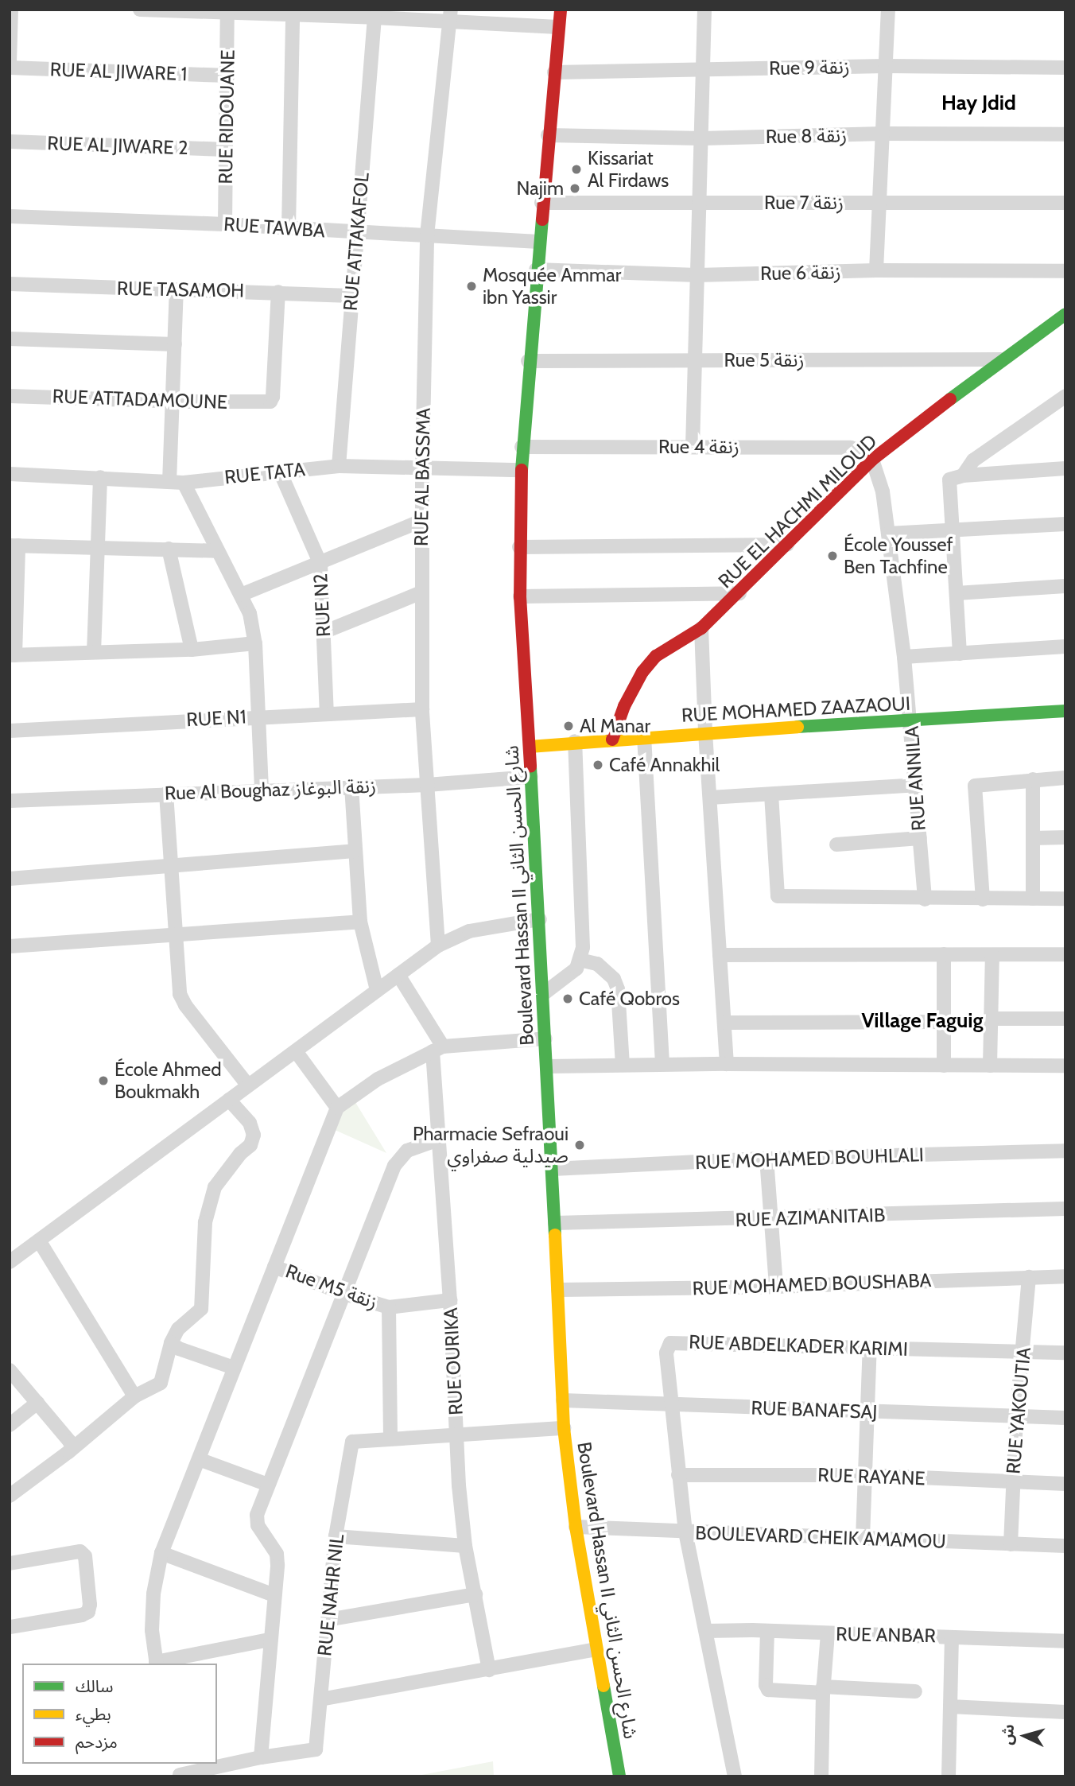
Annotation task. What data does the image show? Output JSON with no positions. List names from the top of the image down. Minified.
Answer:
{"streets":{"main road":["RUE EL HACHMI MILOUD","RUE MOHAMED ZAAZAOUI","Boulevard Hassan II شارع الحسن الثاني"],"street":["Rue 9 زنقة","RUE AL JIWARE 1","RUE RIDOUANE","Rue 8 زنقة","RUE AL JIWARE 2","Rue 7 زنقة","RUE TAWBA","RUE ATTAKAFOL","Rue 6 زنقة","RUE TASAMOH","Rue 5 زنقة","RUE ATTADAMOUNE","Rue 4 زنقة","RUE TATA","RUE AL BASSMA","RUE N2","RUE N1","RUE ANNILA","Rue Al Boughaz زنقة البوغاز","RUE MOHAMED BOUHLALI","RUE AZIMANITAIB","RUE MOHAMED BOUSHABA","Rue M5 زنقة","RUE ABDELKADER KARIMI","RUE OURIKA","RUE BANAFSAJ","RUE YAKOUTIA","RUE RAYANE","BOULEVARD CHEIK AMAMOU","RUE NAHR NIL","RUE ANBAR"]},"crossings":[["Rue 9 زنقة","Boulevard Hassan II شارع الحسن الثاني"],["RUE AL JIWARE 1","RUE RIDOUANE"],["RUE RIDOUANE","RUE AL JIWARE 2"],["RUE RIDOUANE","RUE TAWBA"],["Rue 8 زنقة","Boulevard Hassan II شارع الحسن الثاني"],["Rue 7 زنقة","Boulevard Hassan II شارع الحسن الثاني"],["RUE TAWBA","RUE ATTAKAFOL"],["RUE TAWBA","RUE AL BASSMA"],["RUE TAWBA","Boulevard Hassan II شارع الحسن الثاني"],["RUE ATTAKAFOL","RUE TASAMOH"],["RUE ATTAKAFOL","RUE TATA"],["Rue 6 زنقة","Boulevard Hassan II شارع الحسن الثاني"],["RUE TASAMOH","RUE ATTADAMOUNE"],["Rue 5 زنقة","RUE EL HACHMI MILOUD"],["Rue 5 زنقة","Boulevard Hassan II شارع الحسن الثاني"],["Rue 4 زنقة","RUE EL HACHMI MILOUD"],["Rue 4 زنقة","RUE ANNILA"],["Rue 4 زنقة","Boulevard Hassan II شارع الحسن الثاني"],["RUE TATA","RUE AL BASSMA"],["RUE TATA","RUE N2"],["RUE TATA","Boulevard Hassan II شارع الحسن الثاني"],["RUE AL BASSMA","RUE N1"],["RUE AL BASSMA","Rue Al Boughaz زنقة البوغاز"],["RUE EL HACHMI MILOUD","RUE MOHAMED ZAAZAOUI"],["RUE EL HACHMI MILOUD","RUE ANNILA"],["RUE N2","RUE N1"],["RUE MOHAMED ZAAZAOUI","RUE ANNILA"],["RUE MOHAMED ZAAZAOUI","Boulevard Hassan II شارع الحسن الثاني"],["Rue Al Boughaz زنقة البوغاز","Boulevard Hassan II شارع الحسن الثاني"],["Boulevard Hassan II شارع الحسن الثاني","RUE MOHAMED BOUHLALI"],["Boulevard Hassan II شارع الحسن الثاني","RUE AZIMANITAIB"],["Boulevard Hassan II شارع الحسن الثاني","RUE MOHAMED BOUSHABA"],["Boulevard Hassan II شارع الحسن الثاني","RUE BANAFSAJ"],["Boulevard Hassan II شارع الحسن الثاني","BOULEVARD CHEIK AMAMOU"],["RUE MOHAMED BOUSHABA","RUE YAKOUTIA"],["RUE ABDELKADER KARIMI","RUE BANAFSAJ"],["RUE ABDELKADER KARIMI","RUE YAKOUTIA"],["RUE ABDELKADER KARIMI","RUE RAYANE"],["RUE ABDELKADER KARIMI","BOULEVARD CHEIK AMAMOU"],["RUE ABDELKADER KARIMI","RUE ANBAR"],["RUE BANAFSAJ","RUE YAKOUTIA"],["RUE YAKOUTIA","RUE RAYANE"],["RUE YAKOUTIA","BOULEVARD CHEIK AMAMOU"]],"districts":["Hay Jdid","Village Faguig"],"places":["Kissariat Al Firdaws","Najim","Mosquée Ammar ibn Yassir","École Youssef Ben Tachfine","Al Manar","Café Annakhil","Café Qobros","École Ahmed Boukmakh","Pharmacie Sefraoui صيدلية صفراوي"],"legend":["سالك","بطيء","مزدحم"],"north":"left"}
